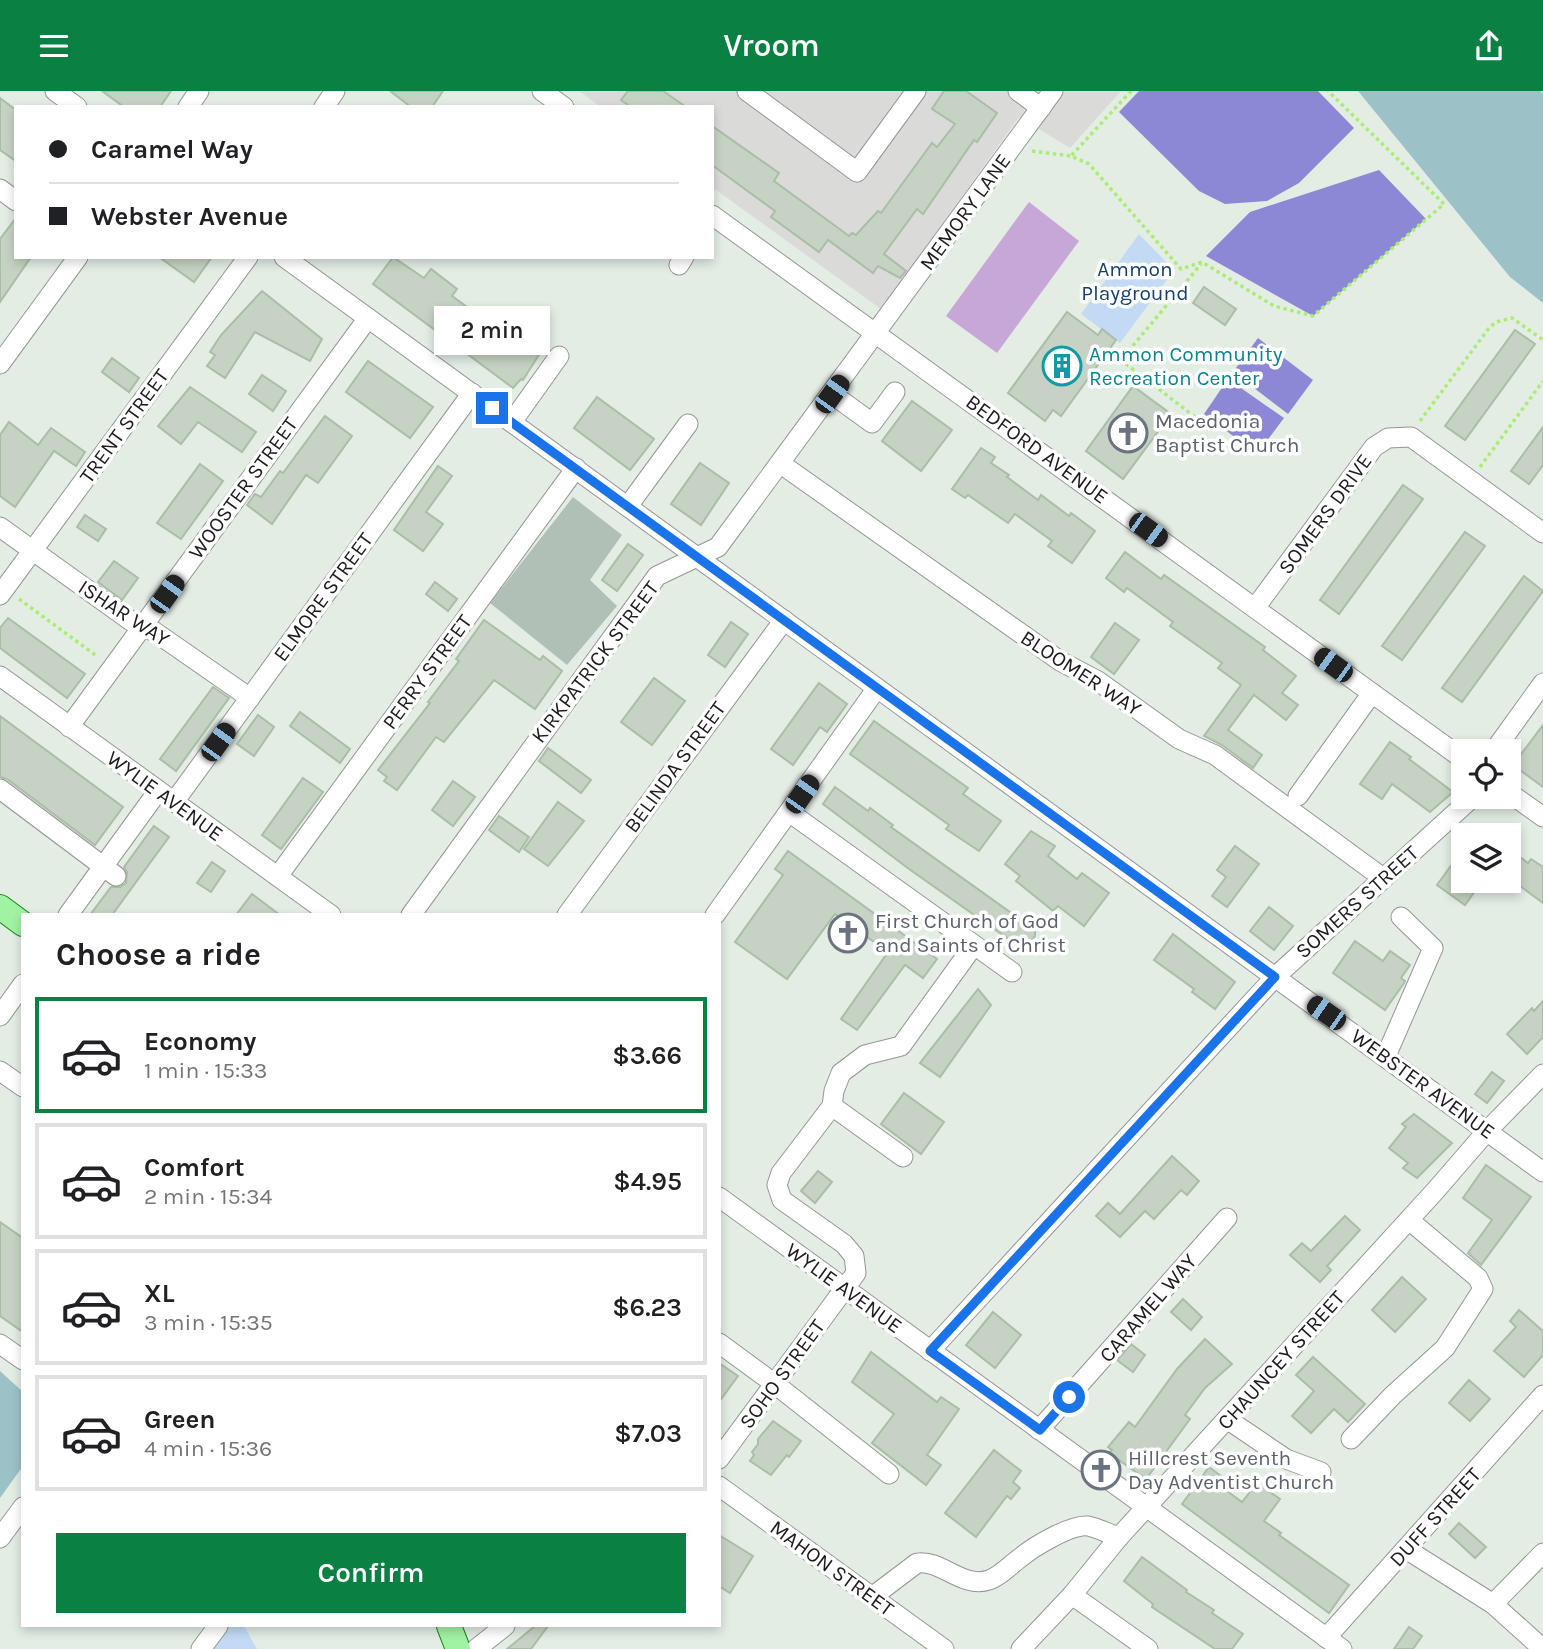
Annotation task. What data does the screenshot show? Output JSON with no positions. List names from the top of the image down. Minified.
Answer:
{"streets":{"street":["MEMORY LANE","TRENT STREET","BEDFORD AVENUE","WOOSTER STREET","SOMERS DRIVE","ELMORE STREET","ISHAR WAY","KIRKPATRICK STREET","PERRY STREET","BLOOMER WAY","BELINDA STREET","WYLIE AVENUE","SOMERS STREET","WEBSTER AVENUE","CARAMEL WAY","CHAUNCEY STREET","SOHO STREET","DUFF STREET","MAHON STREET"]},"crossings":[["MEMORY LANE","BEDFORD AVENUE"],["MEMORY LANE","KIRKPATRICK STREET"],["TRENT STREET","ISHAR WAY"],["BEDFORD AVENUE","SOMERS DRIVE"],["BEDFORD AVENUE","KIRKPATRICK STREET"],["WOOSTER STREET","ISHAR WAY"],["WOOSTER STREET","WYLIE AVENUE"],["WOOSTER STREET","WEBSTER AVENUE"],["ELMORE STREET","ISHAR WAY"],["ELMORE STREET","WYLIE AVENUE"],["ELMORE STREET","WEBSTER AVENUE"],["KIRKPATRICK STREET","BLOOMER WAY"],["KIRKPATRICK STREET","WEBSTER AVENUE"],["PERRY STREET","WYLIE AVENUE"],["PERRY STREET","WEBSTER AVENUE"],["BLOOMER WAY","SOMERS STREET"],["BELINDA STREET","WEBSTER AVENUE"],["WYLIE AVENUE","SOMERS STREET"],["WYLIE AVENUE","CARAMEL WAY"],["WYLIE AVENUE","CHAUNCEY STREET"],["WYLIE AVENUE","SOHO STREET"],["WYLIE AVENUE","DUFF STREET"],["SOMERS STREET","WEBSTER AVENUE"],["WEBSTER AVENUE","CHAUNCEY STREET"]],"parks":["Ammon Playground"],"places":{"building":["Ammon Community Recreation Center"],"church":["Macedonia Baptist Church","First Church of God and Saints of Christ","Hillcrest Seventh Day Adventist Church"]},"page":{"header":"Vroom","banner":["Caramel Way","Webster Avenue"],"bubble":"2 min","heading":"Choose a ride","list":[{"name":"Economy","note":"1 min · 15:33","value":"$3.66"},{"name":"Comfort","note":"2 min · 15:34","value":"$4.95"},{"name":"XL","note":"3 min · 15:35","value":"$6.23"},{"name":"Green","note":"4 min · 15:36","value":"$7.03"}],"buttons":"Confirm"}}
